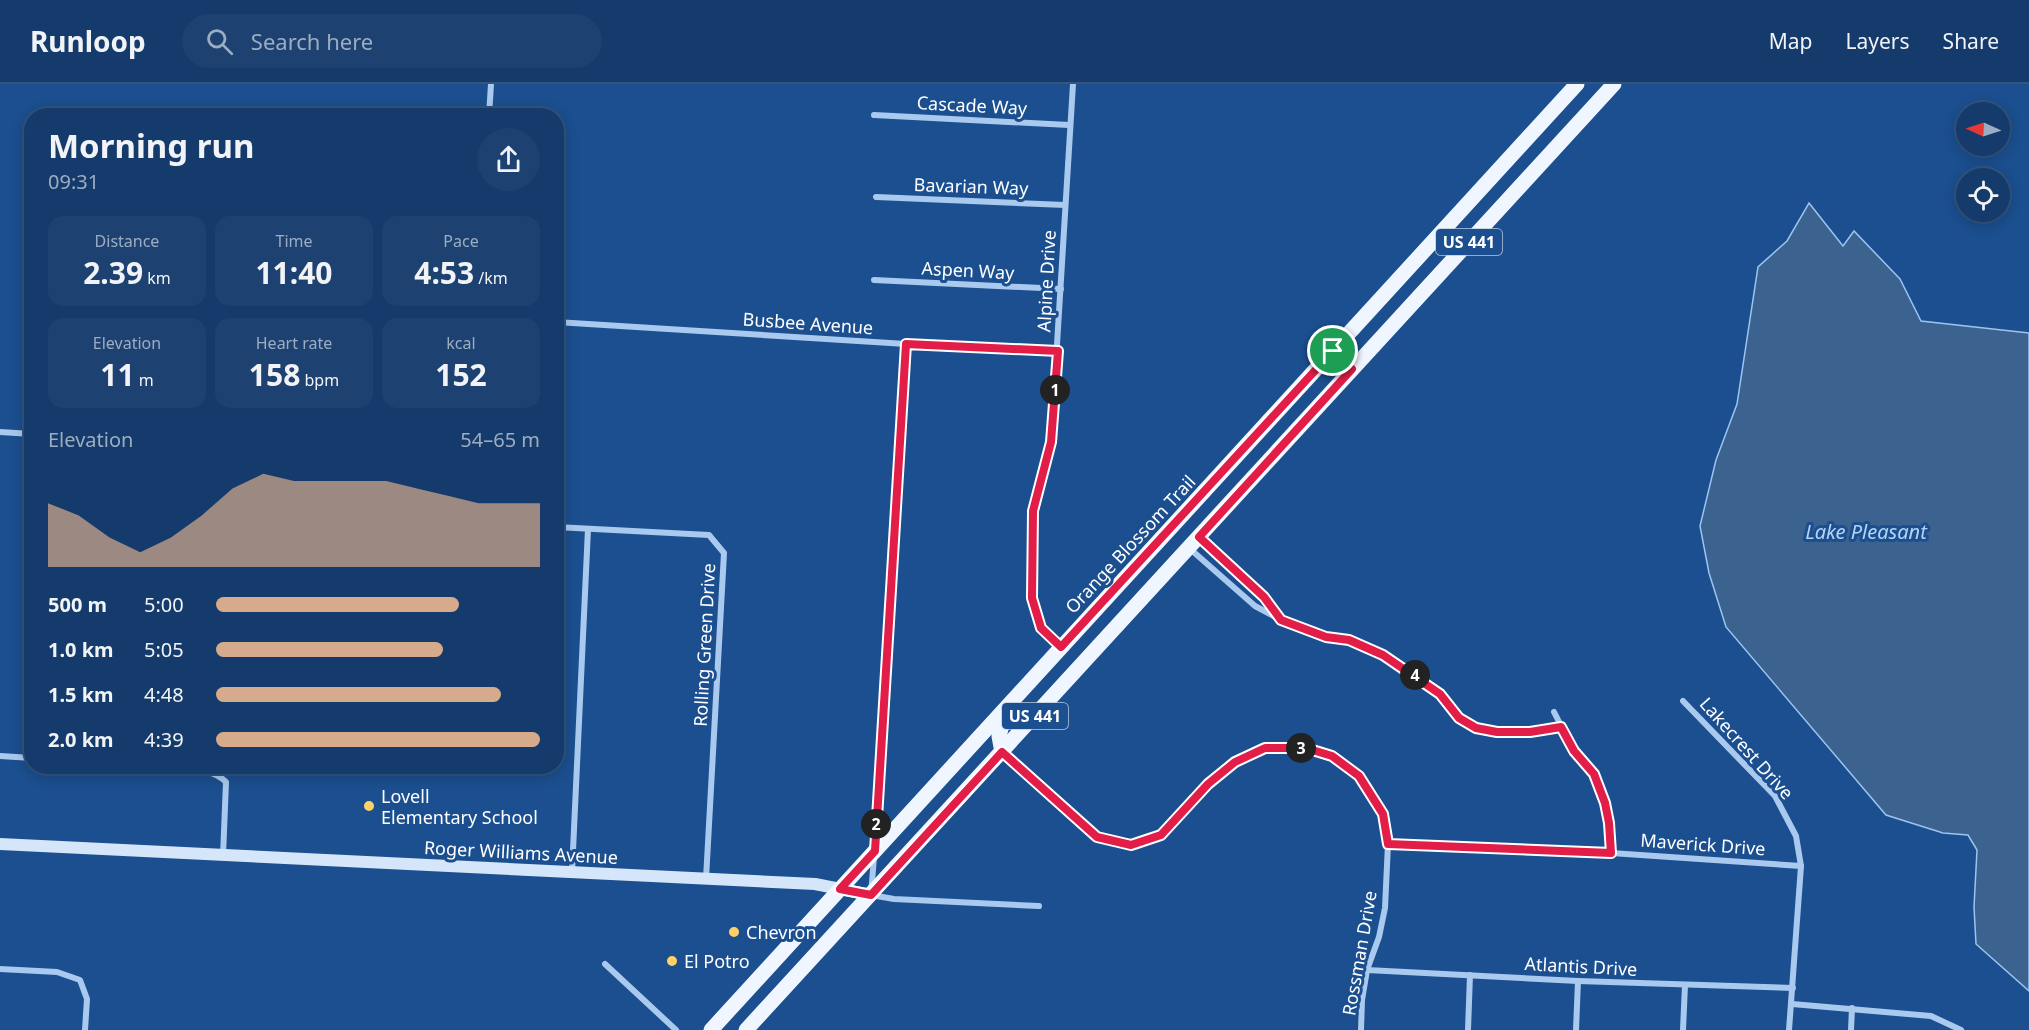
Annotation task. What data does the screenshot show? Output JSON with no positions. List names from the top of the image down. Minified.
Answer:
{"streets":{"main road":["US 441","Orange Blossom Trail"],"street":["Cascade Way","Bavarian Way","Aspen Way","Alpine Drive","Busbee Avenue","Rolling Green Drive","Lakecrest Drive","Maverick Drive","Roger Williams Avenue","Rossman Drive","Atlantis Drive"]},"crossings":[["Cascade Way","Alpine Drive"],["Bavarian Way","Alpine Drive"],["US 441","Roger Williams Avenue"],["US 441","Rossman Drive"],["Aspen Way","Alpine Drive"],["Alpine Drive","Busbee Avenue"],["Alpine Drive","Orange Blossom Trail"],["Orange Blossom Trail","Roger Williams Avenue"],["Rolling Green Drive","Roger Williams Avenue"],["Lakecrest Drive","Maverick Drive"],["Lakecrest Drive","Atlantis Drive"],["Maverick Drive","Rossman Drive"],["Rossman Drive","Atlantis Drive"]],"water":["Lake Pleasant"],"places":["Lovell Elementary School","Chevron","El Potro"],"north":"left","page":{"header":"Runloop","search":"Search here","nav":["Map","Layers","Share"],"heading":["Morning run","09:31"],"stats":[["Distance","2.39 km"],["Time","11:40"],["Pace","4:53 /km"],["Elevation","11 m"],["Heart rate","158 bpm"],["kcal","152"]],"pins":["1","4","3","2"],"chart":["Elevation","54–65 m"],"list":[{"name":"500 m","note":"5:00"},{"name":"1.0 km","note":"5:05"},{"name":"1.5 km","note":"4:48"},{"name":"2.0 km","note":"4:39"}]}}
